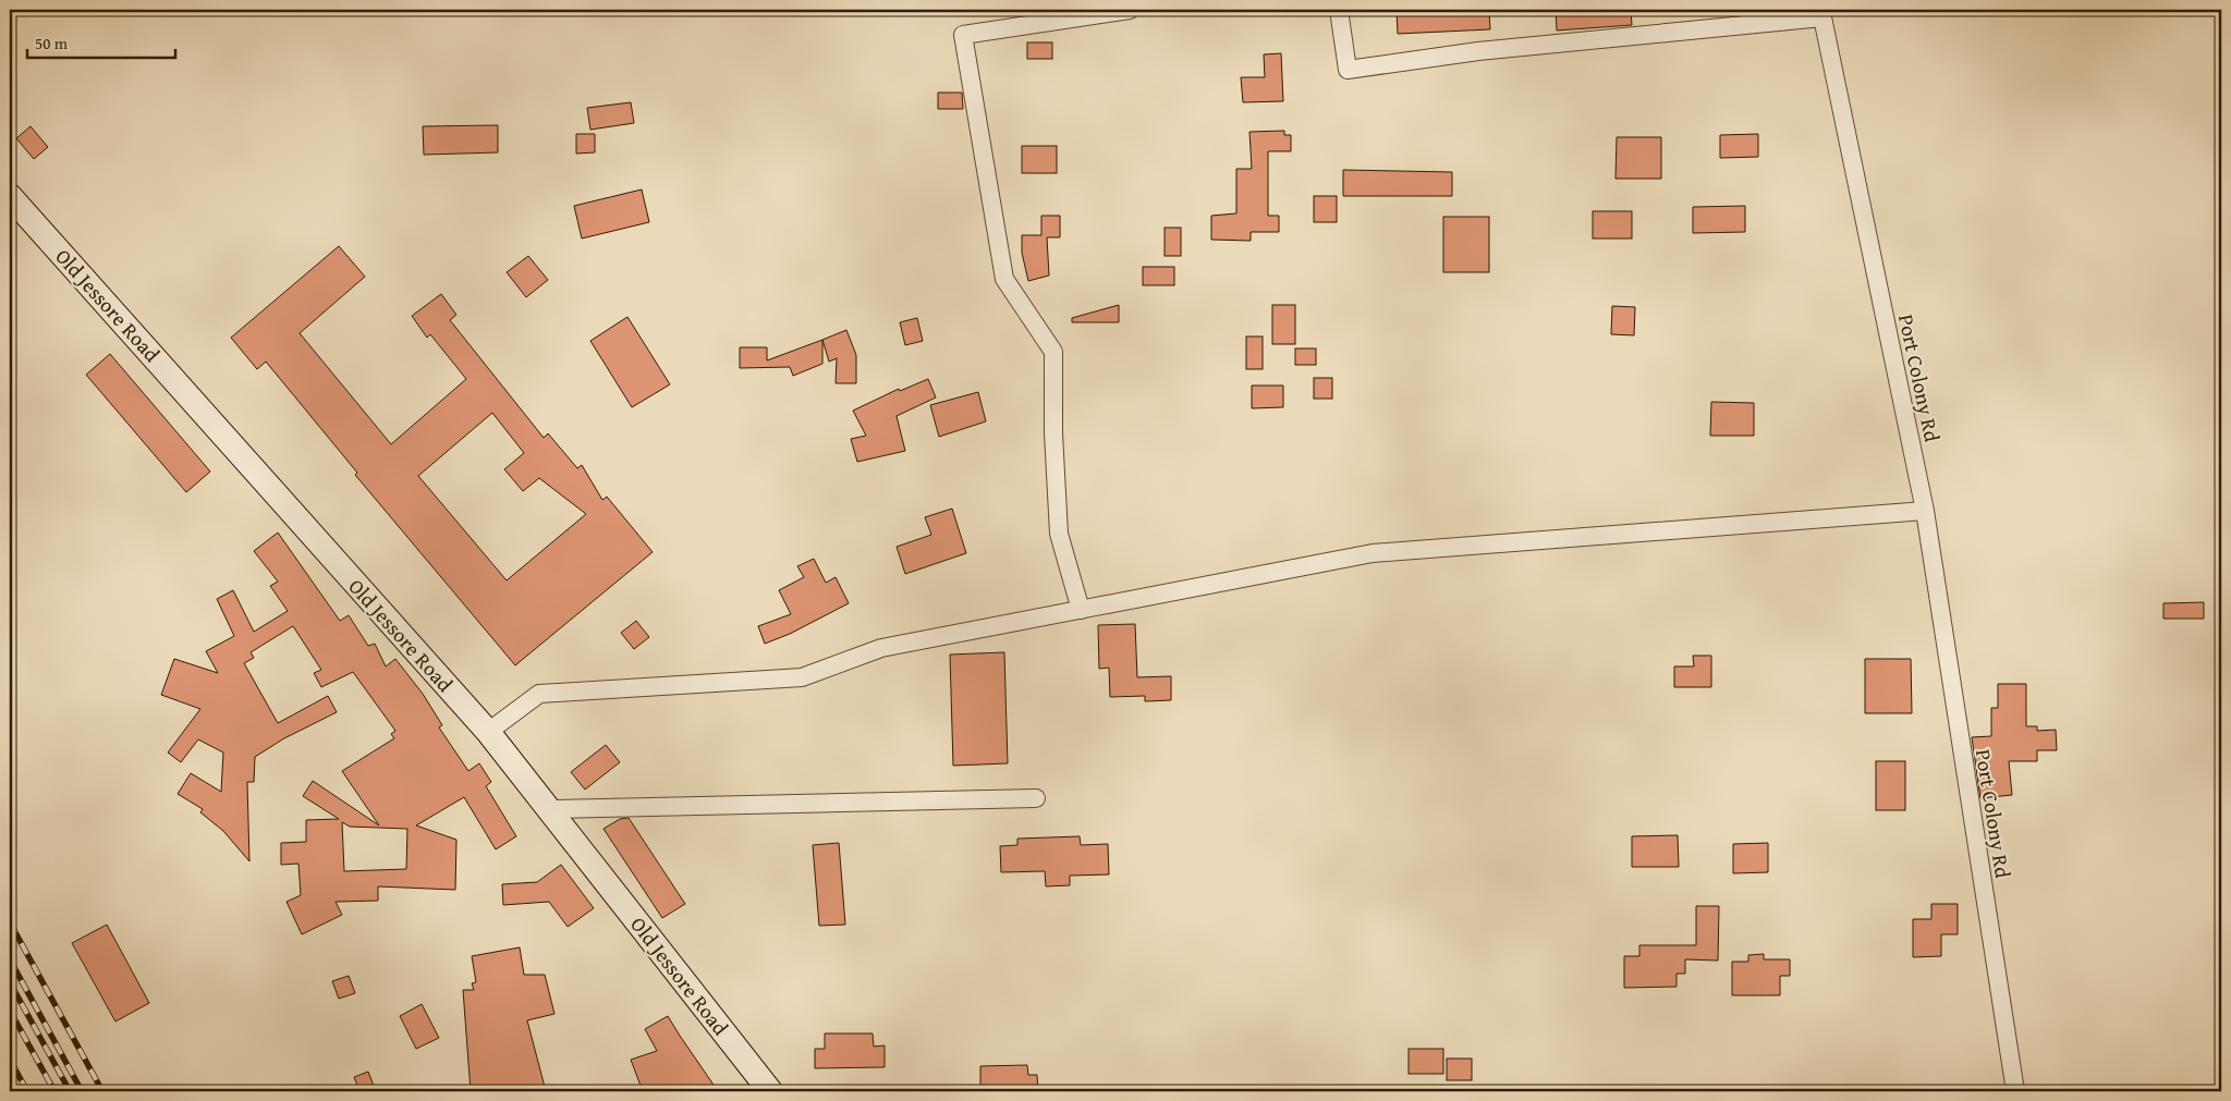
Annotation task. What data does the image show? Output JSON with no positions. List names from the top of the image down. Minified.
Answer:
{"streets":{"main road":["Old Jessore Road"],"street":["Port Colony Rd"]},"scale_bar":"50 m"}
